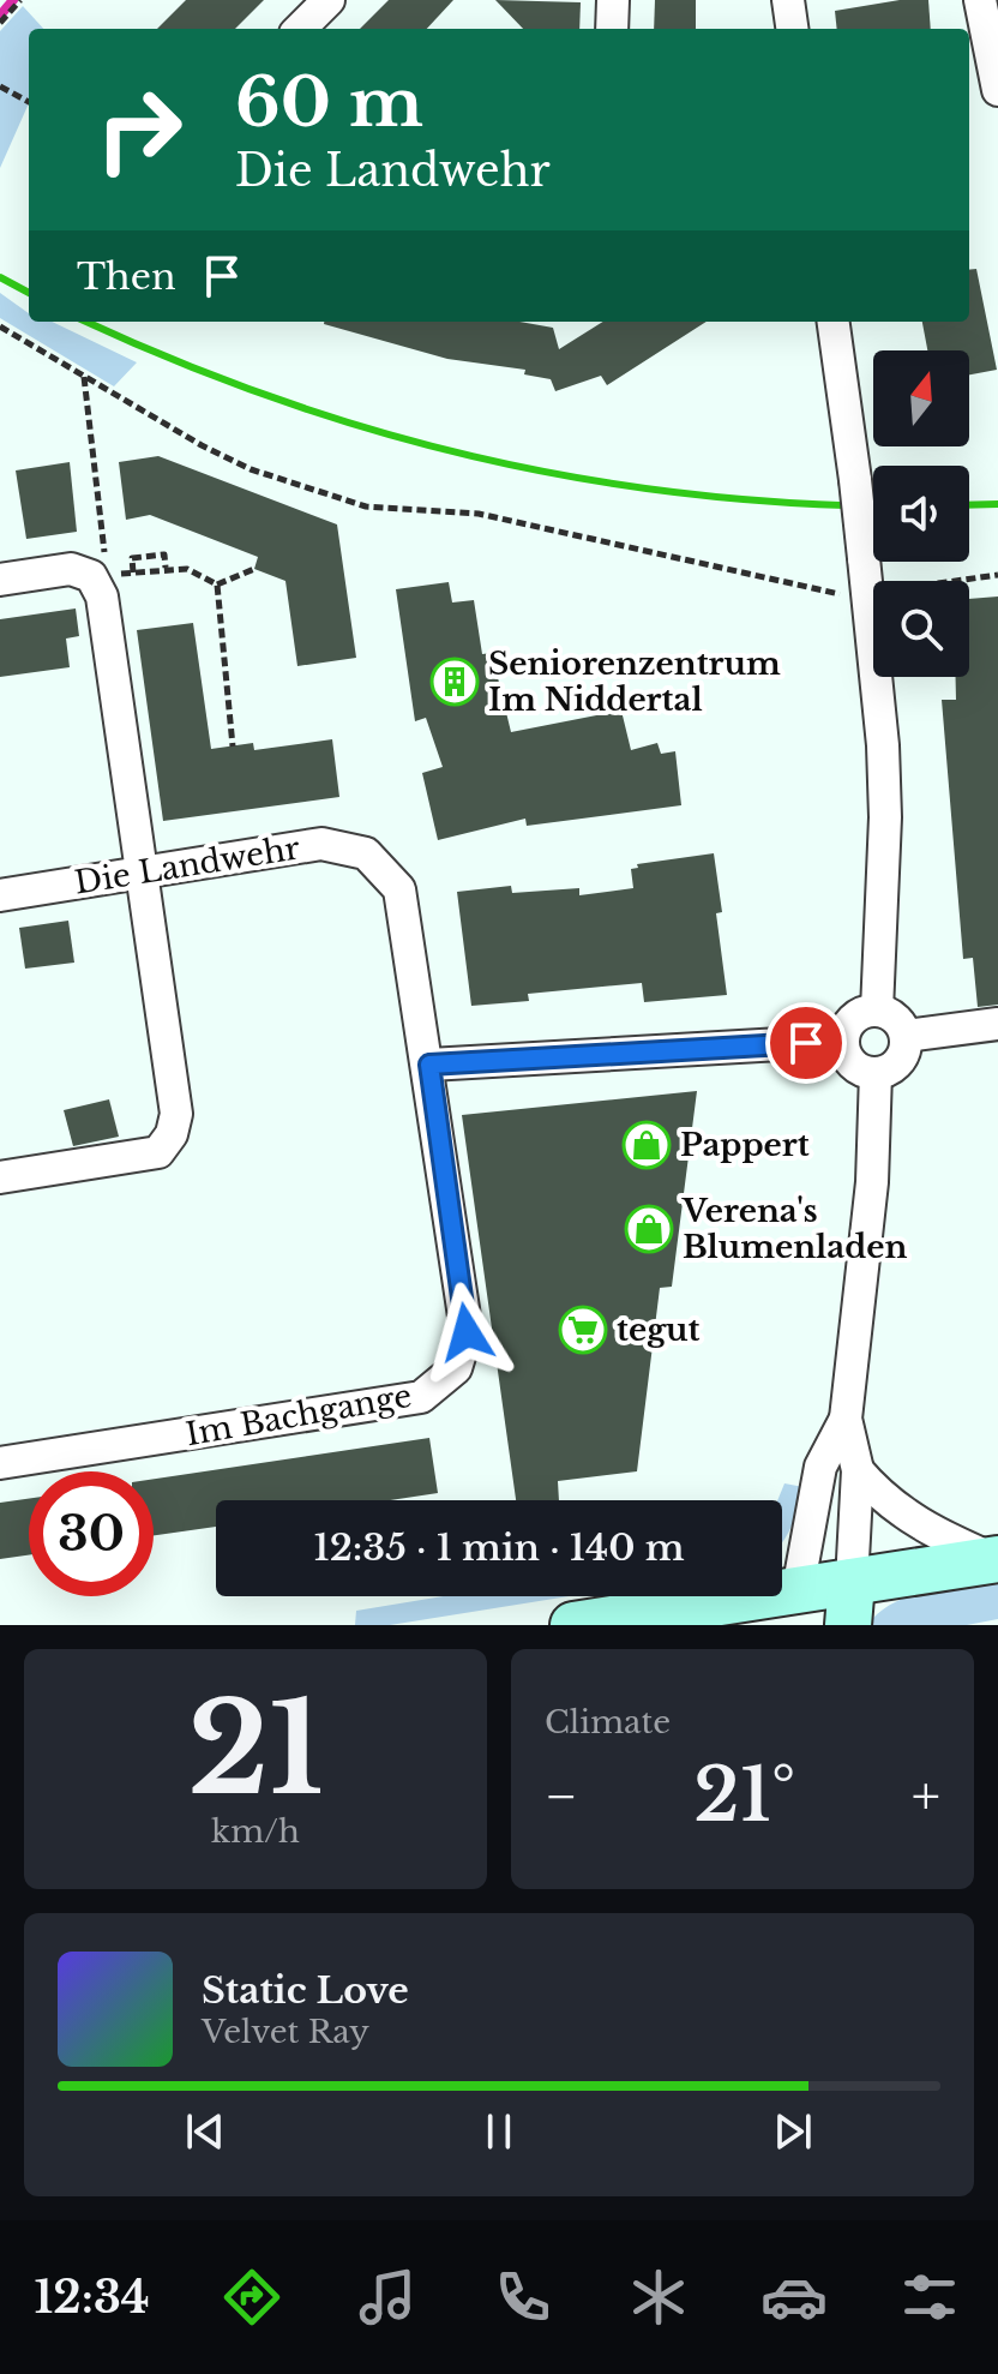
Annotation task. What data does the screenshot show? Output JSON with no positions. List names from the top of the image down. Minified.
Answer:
{"streets":{"street":["Die Landwehr","Im Bachgange"]},"crossings":[["Die Landwehr","Im Bachgange"]],"places":{"building":["Seniorenzentrum Im Niddertal"],"shop":["Pappert","Verena's Blumenladen"],"supermarket":["tegut"]},"north":"top","page":{"turn":["60 m","Die Landwehr"],"then":"Then","limit":"30","trip":"12:35 · 1 min · 140 m","tile":[["21","km/h"],"Climate"],"heat":["−","21°","+"],"song":["Static Love","Velvet Ray"],"tabs":"12:34"}}
